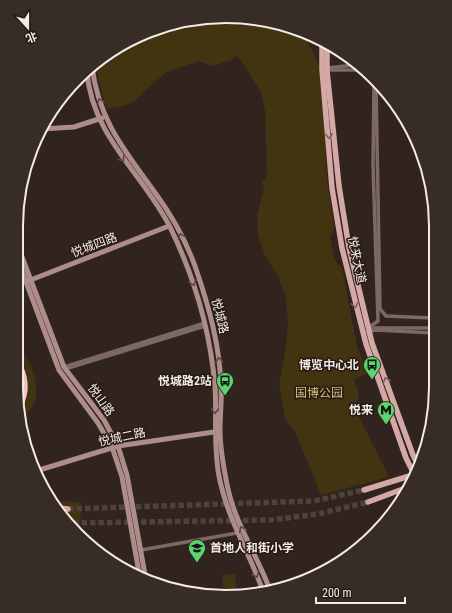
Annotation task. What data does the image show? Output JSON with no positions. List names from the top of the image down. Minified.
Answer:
{"streets":{"main road":["悦城四路","悦来大道","悦城路","悦山路","悦城二路"]},"crossings":[["悦城四路","悦城路"],["悦城四路","悦山路"],["悦城路","悦城二路"],["悦山路","悦城二路"]],"parks":["国博公园"],"places":{"bus stop":["博览中心北","悦城路2站"],"metro station":["悦来"],"school or university":["首地人和街小学"]},"scale_bar":"200 m","north":"bottom"}
